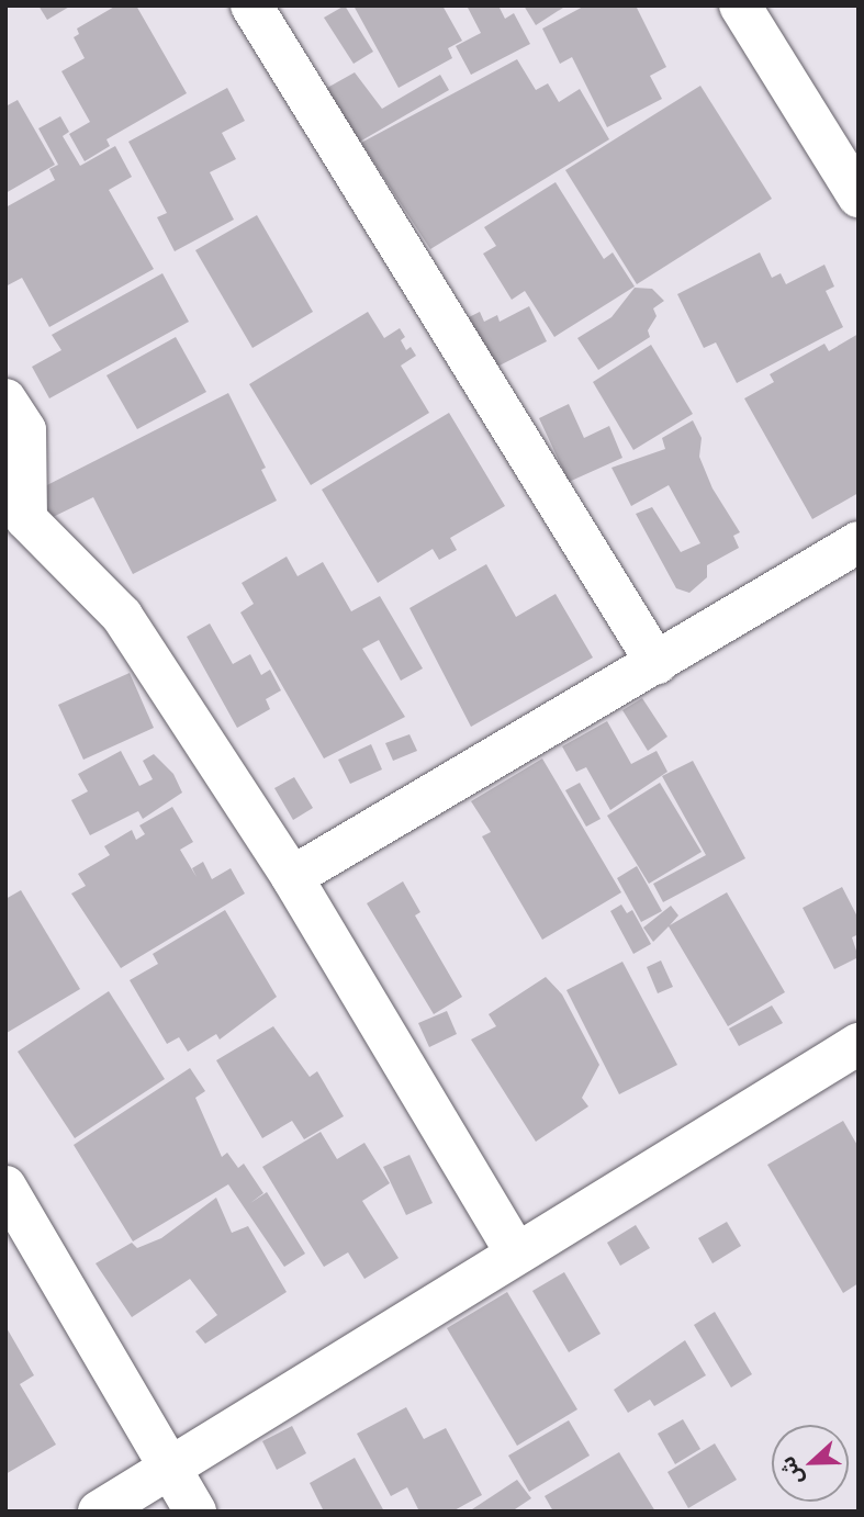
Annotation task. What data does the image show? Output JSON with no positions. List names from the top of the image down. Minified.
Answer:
{"north":"left"}
